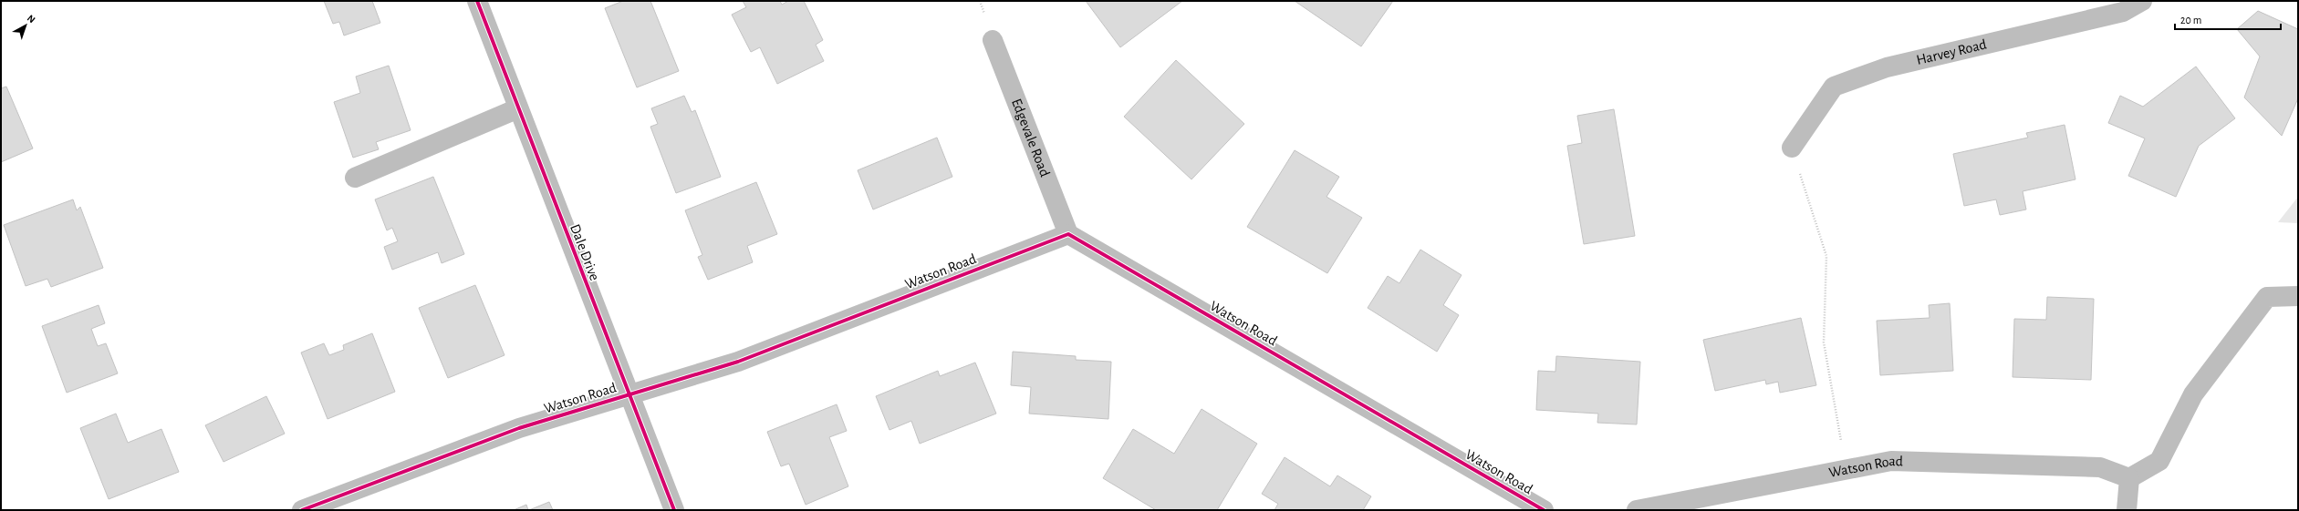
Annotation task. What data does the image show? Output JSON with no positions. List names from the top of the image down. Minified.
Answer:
{"streets":{"street":["Harvey Road","Edgevale Road","Dale Drive","Watson Road"]},"crossings":[["Edgevale Road","Watson Road"],["Dale Drive","Watson Road"]],"scale_bar":"20 m","north":"top right"}
